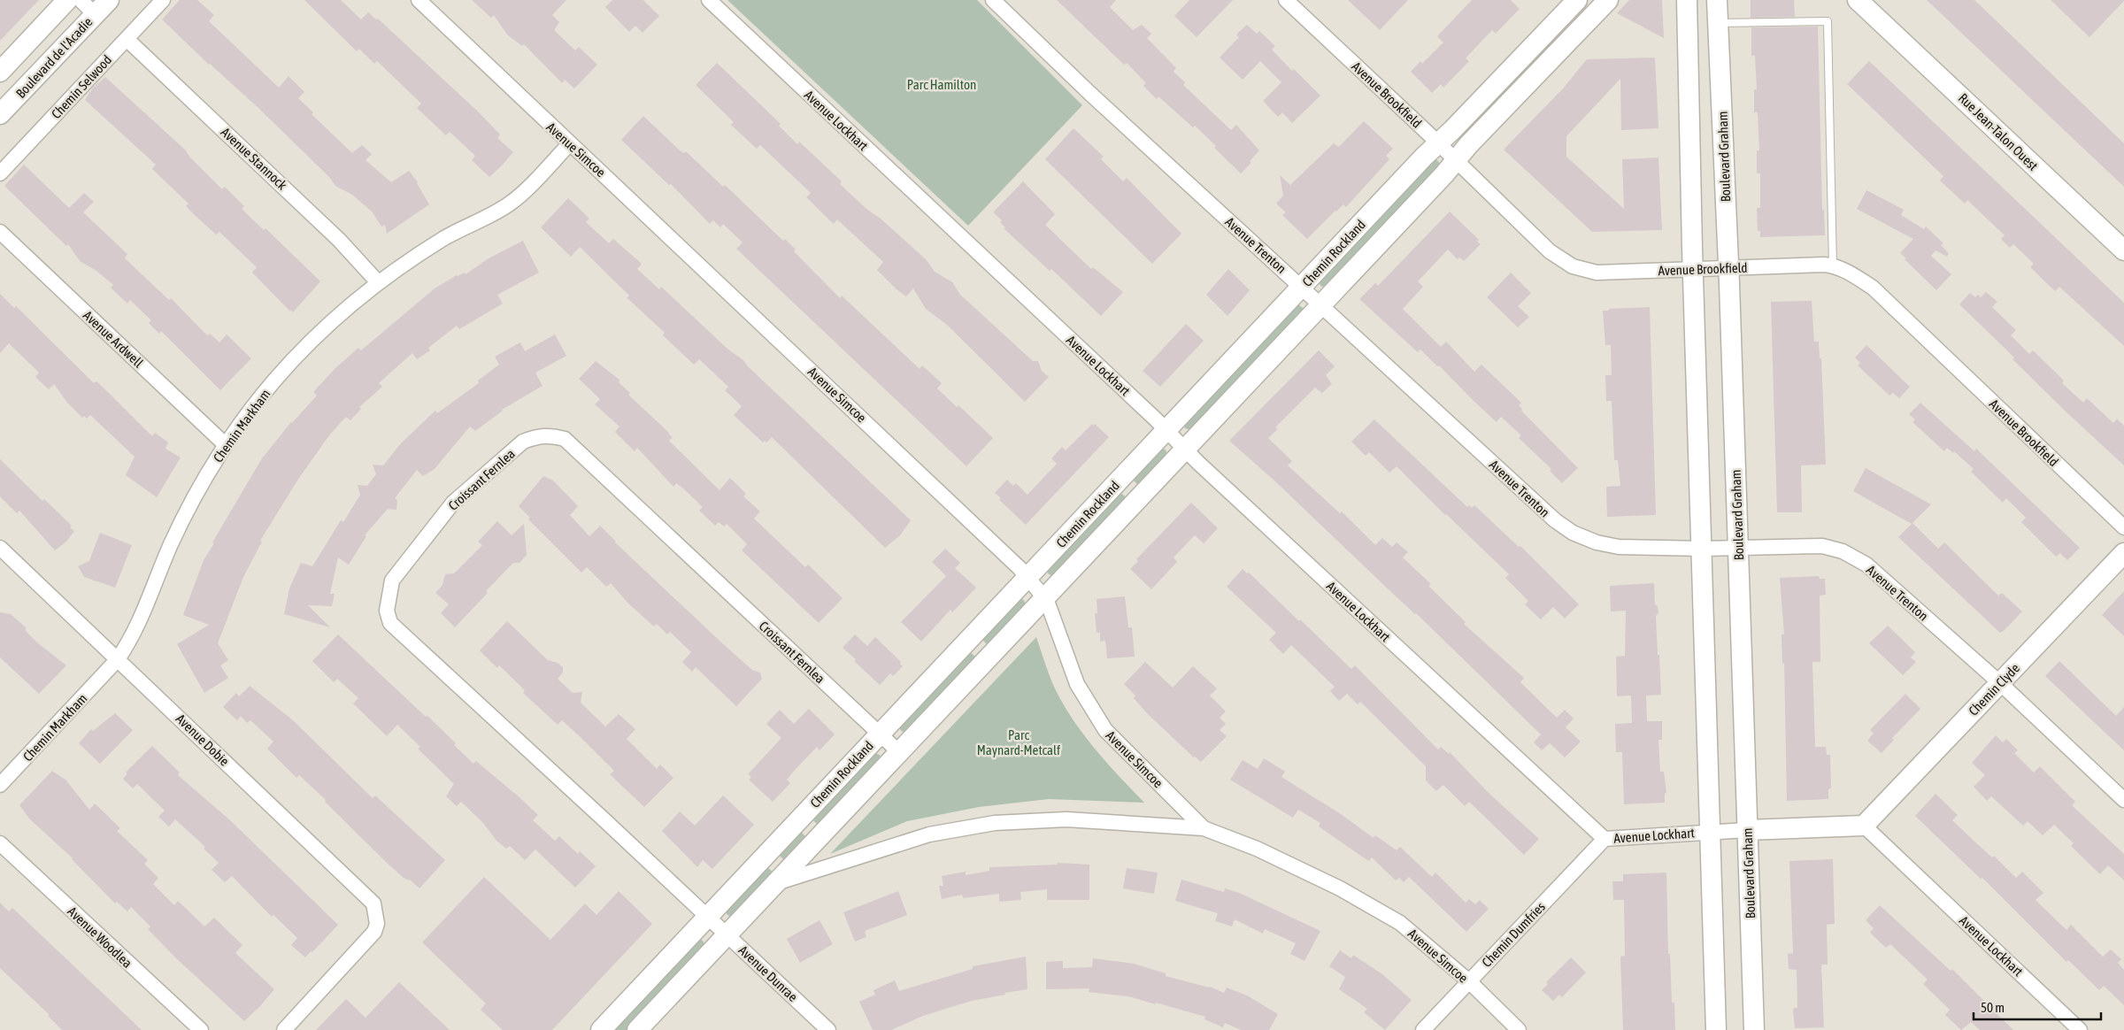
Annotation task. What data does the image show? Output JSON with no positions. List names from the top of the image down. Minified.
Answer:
{"streets":{"street":["Boulevard de l'Acadie","Chemin Selwood","Avenue Brookfield","Avenue Lockhart","Rue Jean-Talon Ouest","Avenue Simcoe","Boulevard Graham","Avenue Stannock","Avenue Trenton","Chemin Rockland","Avenue Ardwell","Chemin Markham","Croissant Fernlea","Chemin Clyde","Avenue Dobie","Chemin Dumfries","Avenue Woodlea","Avenue Dunrae"]},"crossings":[["Chemin Selwood","Avenue Stannock"],["Avenue Brookfield","Boulevard Graham"],["Avenue Brookfield","Chemin Rockland"],["Avenue Lockhart","Boulevard Graham"],["Avenue Lockhart","Chemin Rockland"],["Avenue Lockhart","Chemin Clyde"],["Avenue Lockhart","Chemin Dumfries"],["Avenue Simcoe","Chemin Rockland"],["Avenue Simcoe","Chemin Markham"],["Avenue Simcoe","Chemin Dumfries"],["Boulevard Graham","Avenue Trenton"],["Avenue Stannock","Chemin Markham"],["Avenue Trenton","Chemin Rockland"],["Avenue Trenton","Chemin Clyde"],["Chemin Rockland","Croissant Fernlea"],["Chemin Rockland","Avenue Dunrae"],["Avenue Ardwell","Chemin Markham"],["Chemin Markham","Avenue Dobie"],["Croissant Fernlea","Avenue Dunrae"]],"parks":["Parc Hamilton","Parc Maynard-Metcalf"],"scale_bar":"50 m"}
